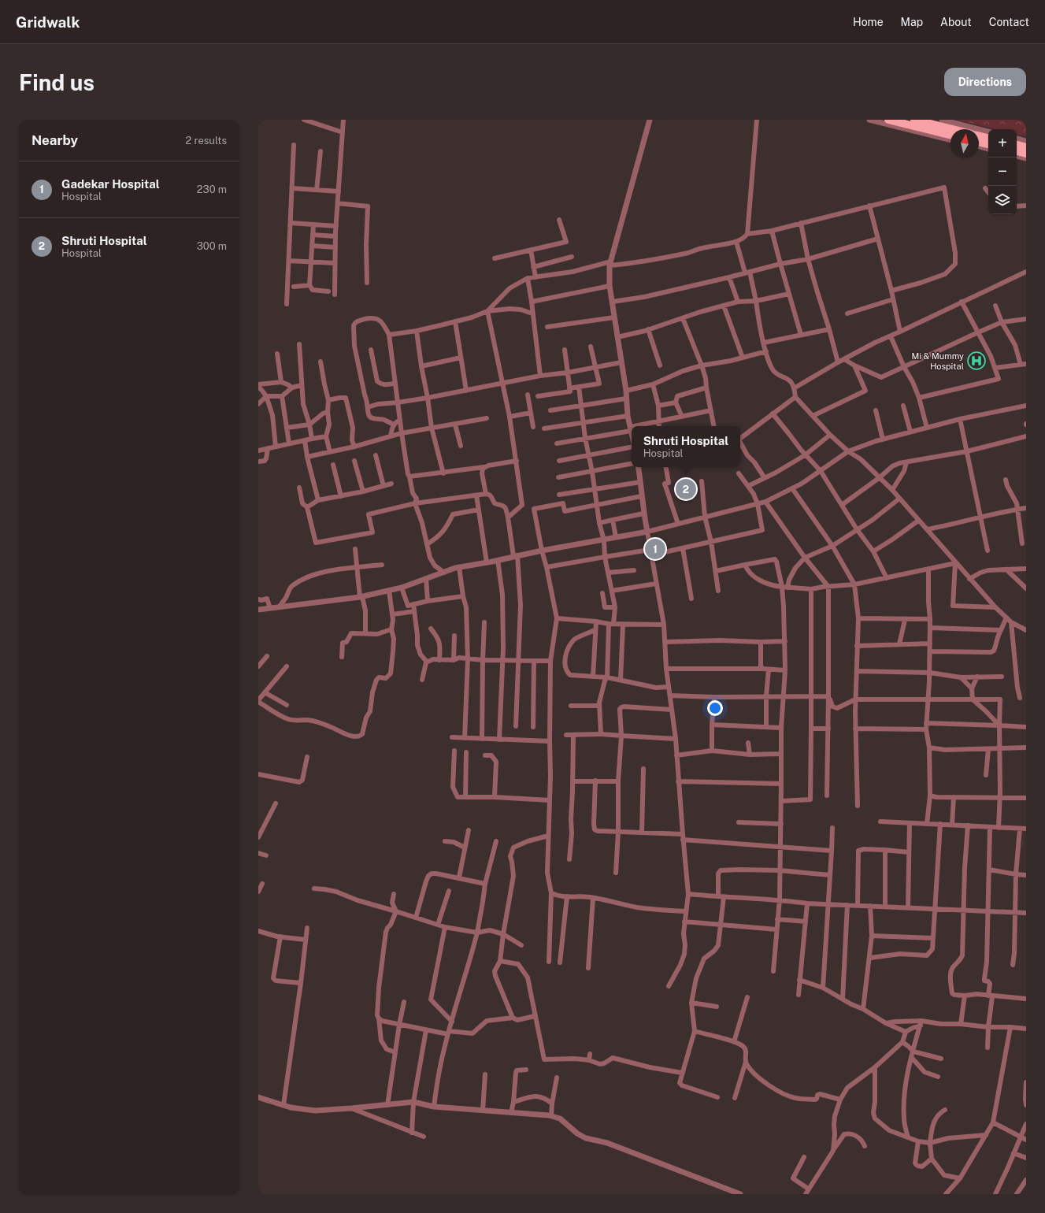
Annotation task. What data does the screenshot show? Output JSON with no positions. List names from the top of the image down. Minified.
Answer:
{"places":{"hospital":["Mi & Mummy Hospital"]},"north":"top","page":{"header":"Gridwalk","nav":["Home","Map","About","Contact"],"buttons":"Directions","title":"Find us","heading":["Nearby","2 results"],"map_buttons":["+","−"],"list":[{"mark":"1","name":"Gadekar Hospital","note":"Hospital","value":"230 m"},{"mark":"2","name":"Shruti Hospital","note":"Hospital","value":"300 m"}],"popup":["Shruti Hospital","Hospital"],"pins":["2","1"]}}
